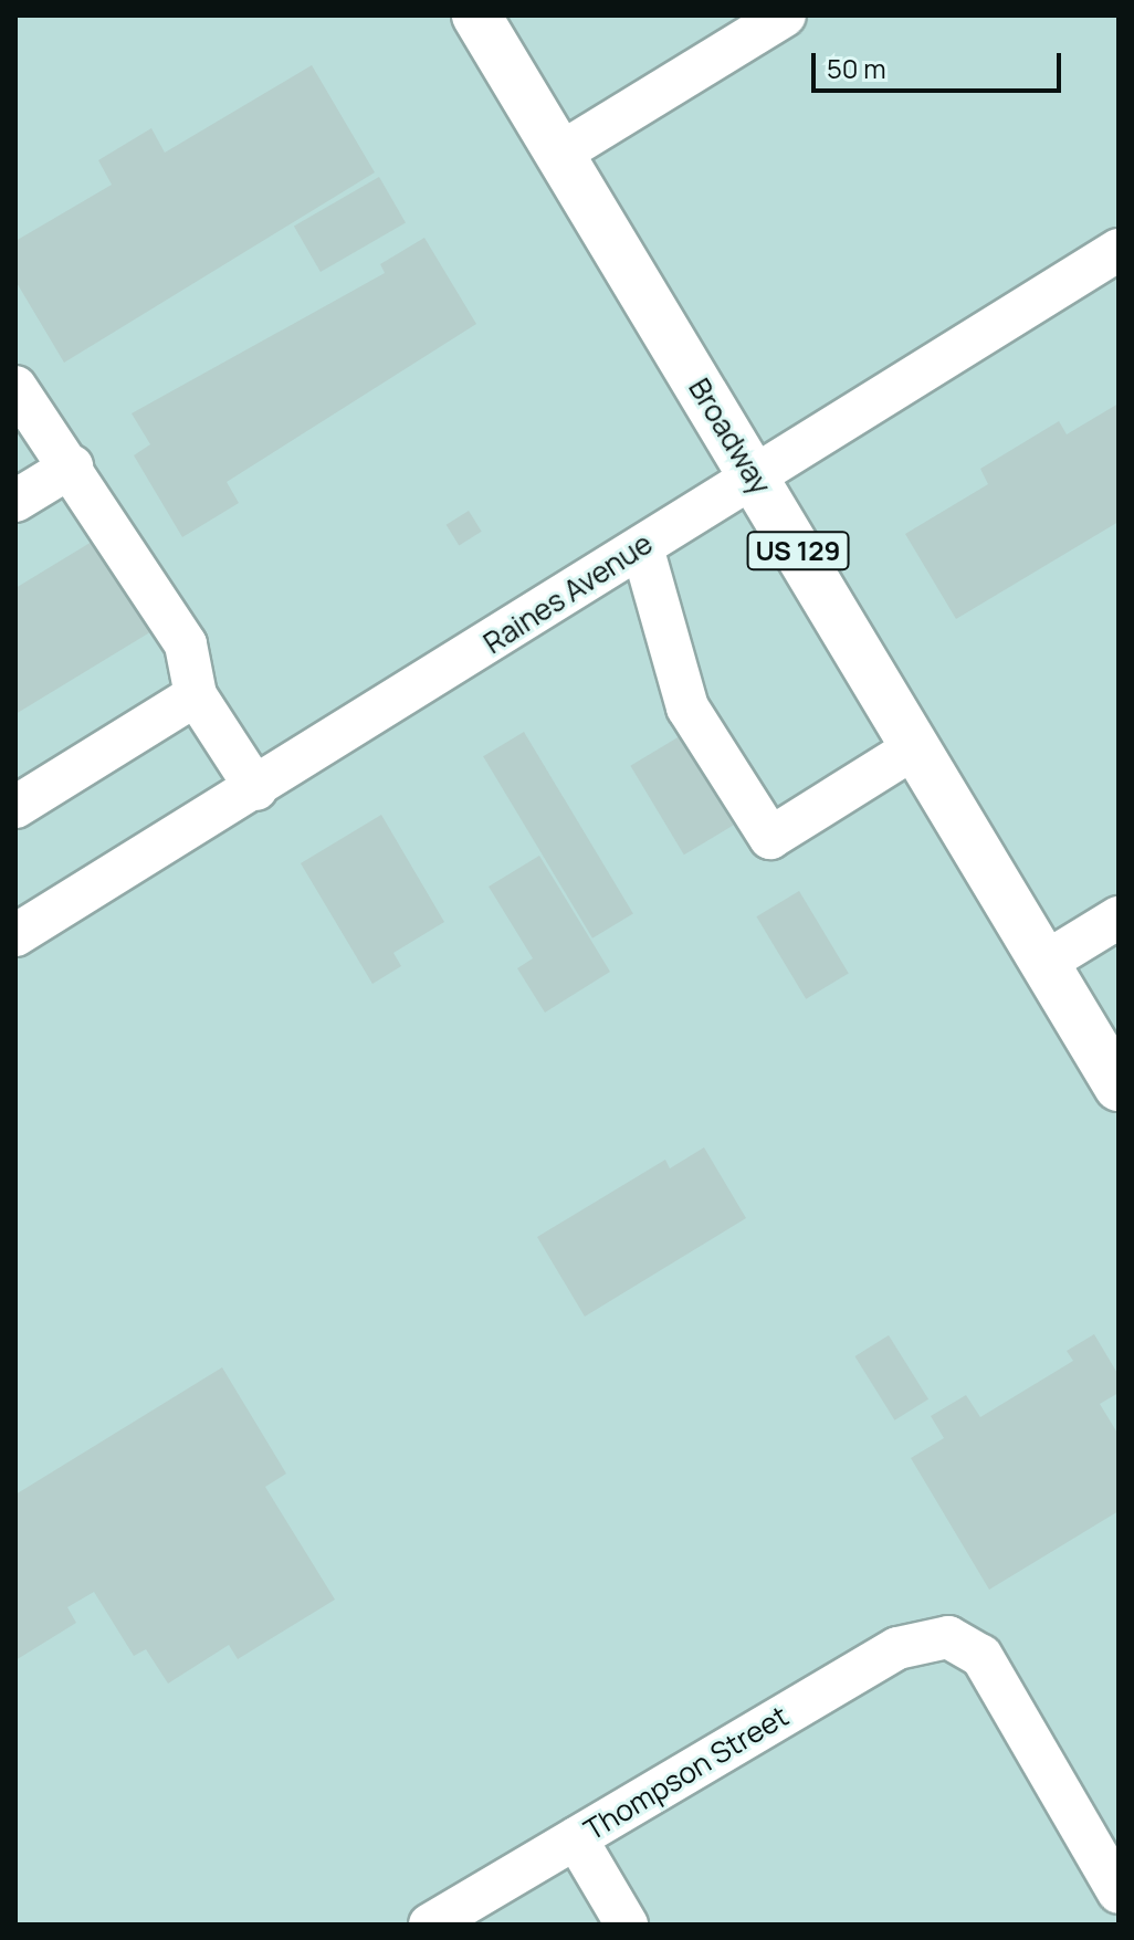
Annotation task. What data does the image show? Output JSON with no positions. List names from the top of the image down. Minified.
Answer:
{"streets":{"main road":["Broadway","US 129"],"street":["Raines Avenue","Thompson Street"]},"crossings":[["Broadway","Raines Avenue"]],"scale_bar":"50 m"}
